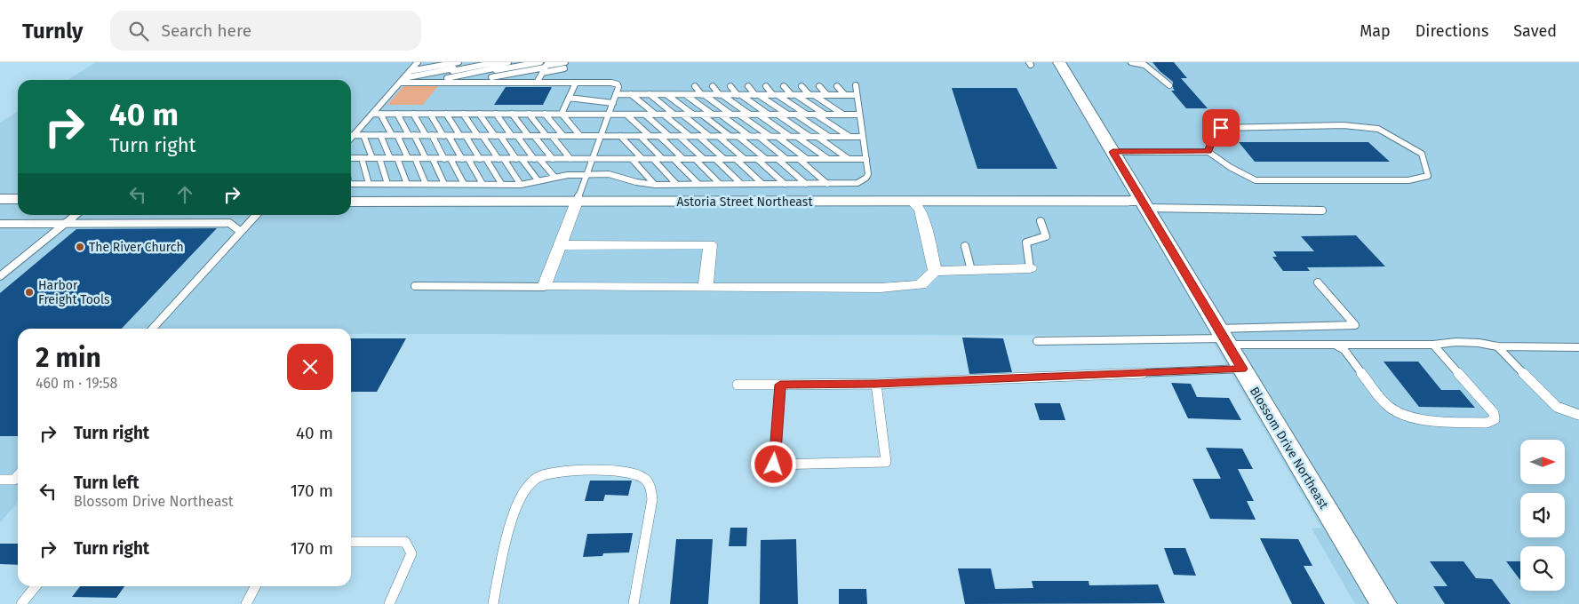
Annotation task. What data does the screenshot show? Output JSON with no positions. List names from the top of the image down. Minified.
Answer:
{"streets":{"street":["Astoria Street Northeast","Blossom Drive Northeast"]},"crossings":[["Astoria Street Northeast","Blossom Drive Northeast"]],"places":["The River Church","Harbor Freight Tools"],"north":"right","page":{"header":"Turnly","search":"Search here","nav":["Map","Directions","Saved"],"turn":["40 m","Turn right"],"heading":["2 min","460 m · 19:58"],"list":[{"name":"Turn right","value":"40 m"},{"name":"Turn left","note":"Blossom Drive Northeast","value":"170 m"},{"name":"Turn right","value":"170 m"}]}}
